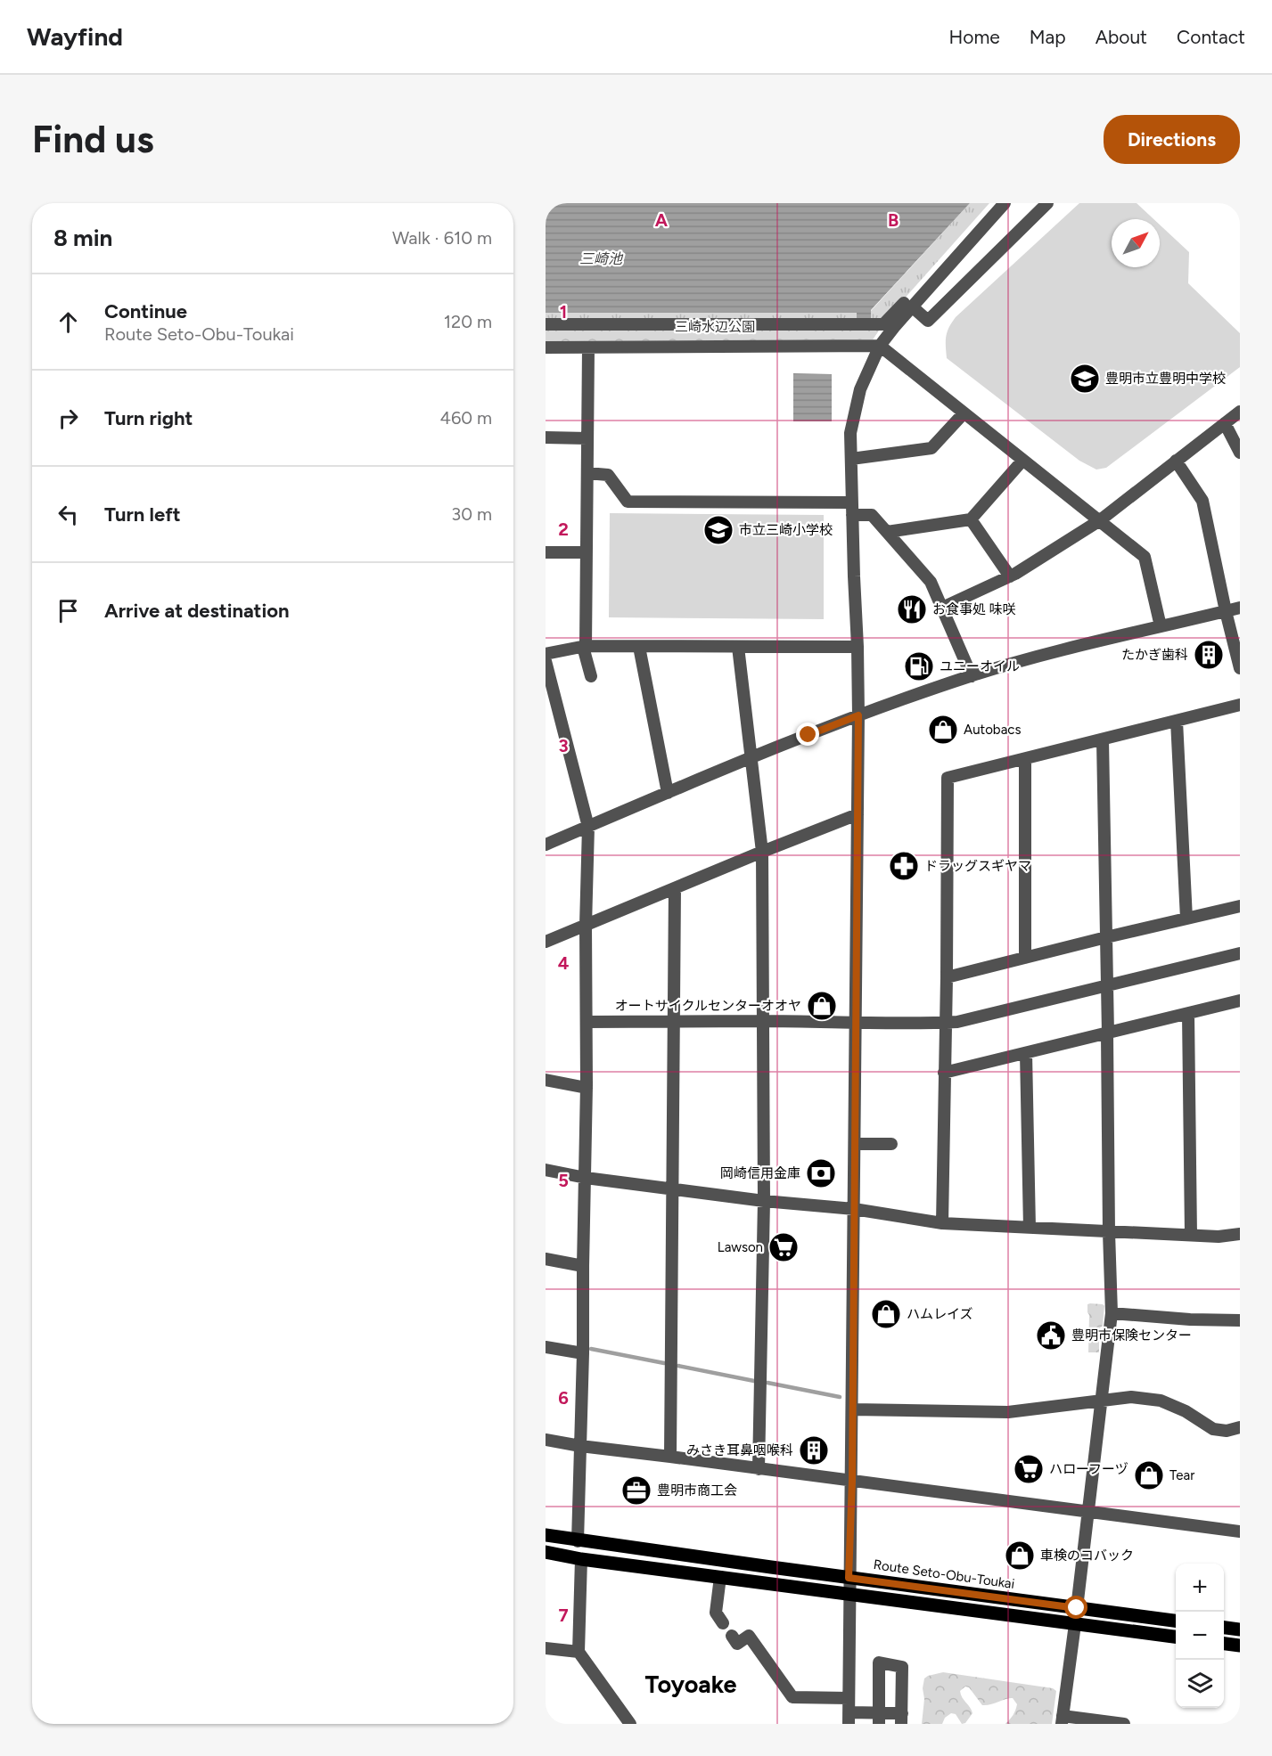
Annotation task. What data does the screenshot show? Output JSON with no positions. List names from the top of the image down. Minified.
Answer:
{"streets":{"main road":["Route Seto-Obu-Toukai"]},"districts":["Toyoake"],"water":["三崎池"],"parks":["三崎水辺公園"],"places":{"school or university":["豊明市立豊明中学校","市立三崎小学校"],"restaurant":["お食事処 味咲"],"building":["たかぎ歯科","みさき耳鼻咽喉科"],"fuel station":["ユニーオイル"],"shop":["Autobacs","オートサイクルセンターオオヤ","ハムレイズ","Tear","車検のコバック"],"pharmacy":["ドラッグスギヤマ"],"bank":["岡崎信用金庫"],"supermarket":["Lawson","ハローフーヅ"],"public building":["豊明市保険センター"],"office":["豊明市商工会"]},"north":"top right","page":{"header":"Wayfind","nav":["Home","Map","About","Contact"],"buttons":"Directions","title":"Find us","heading":["8 min","Walk · 610 m"],"list":[["Continue","Route Seto-Obu-Toukai","120 m"],["Turn right","460 m"],["Turn left","30 m"],"Arrive at destination"],"map_buttons":["+","−"]},"grid":{"columns":["A","B"],"rows":["1","2","3","4","5","6","7"]}}
